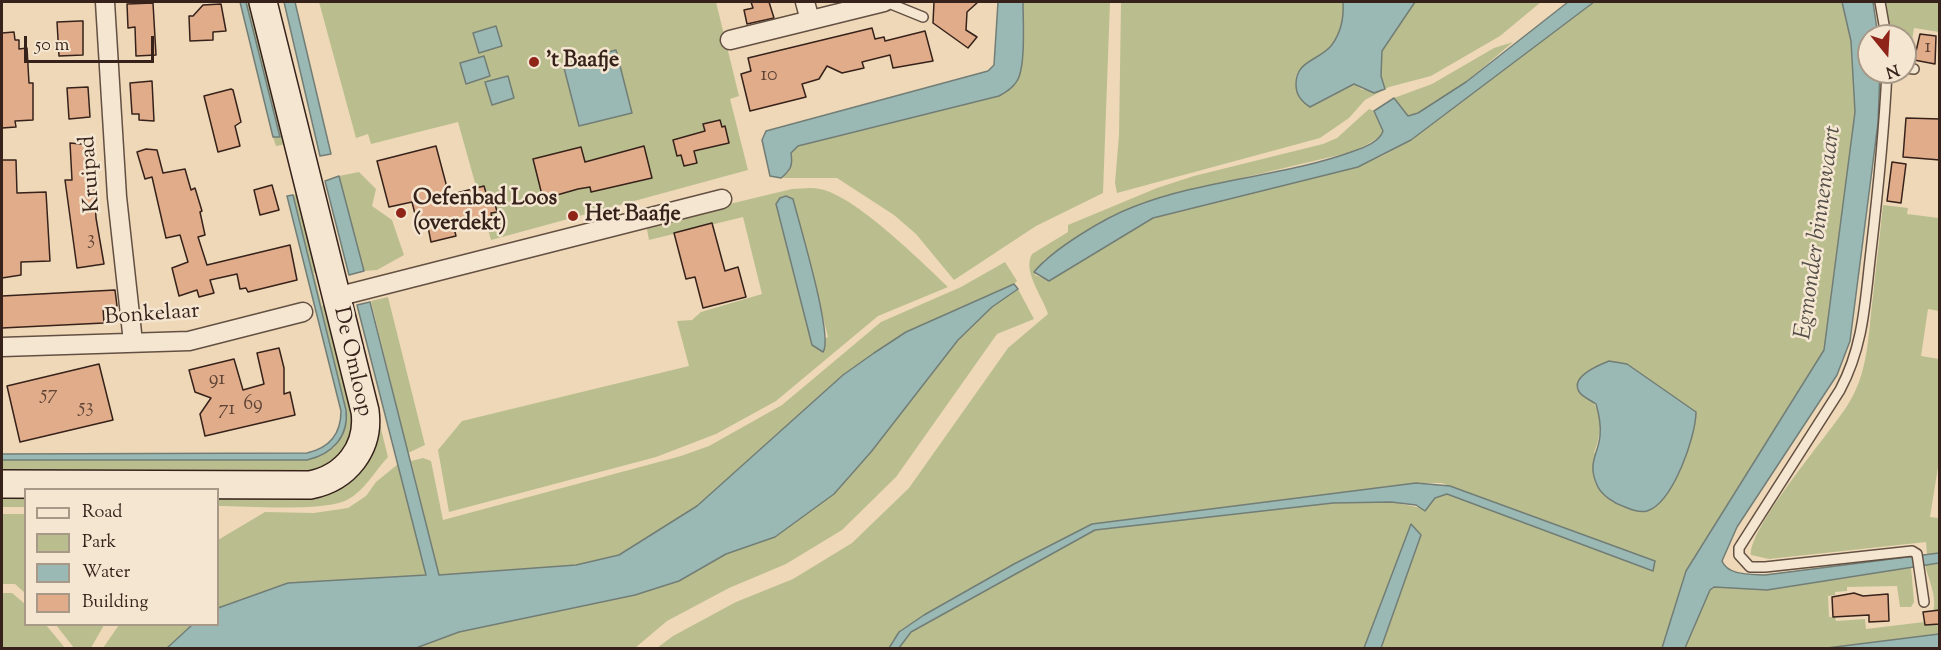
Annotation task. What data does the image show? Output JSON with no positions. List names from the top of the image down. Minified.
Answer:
{"streets":{"street":["Kruipad","Bonkelaar","De Omloop"]},"crossings":[["Kruipad","Bonkelaar"]],"water":["Egmonder binnenvaart"],"places":["'t Baafje","Oefenbad Loos (overdekt)","Het Baafje"],"house_numbers":["1","10","3","91","57","69","53","71"],"legend":["Road","Park","Water","Building"],"scale_bar":"50 m","north":"bottom"}
